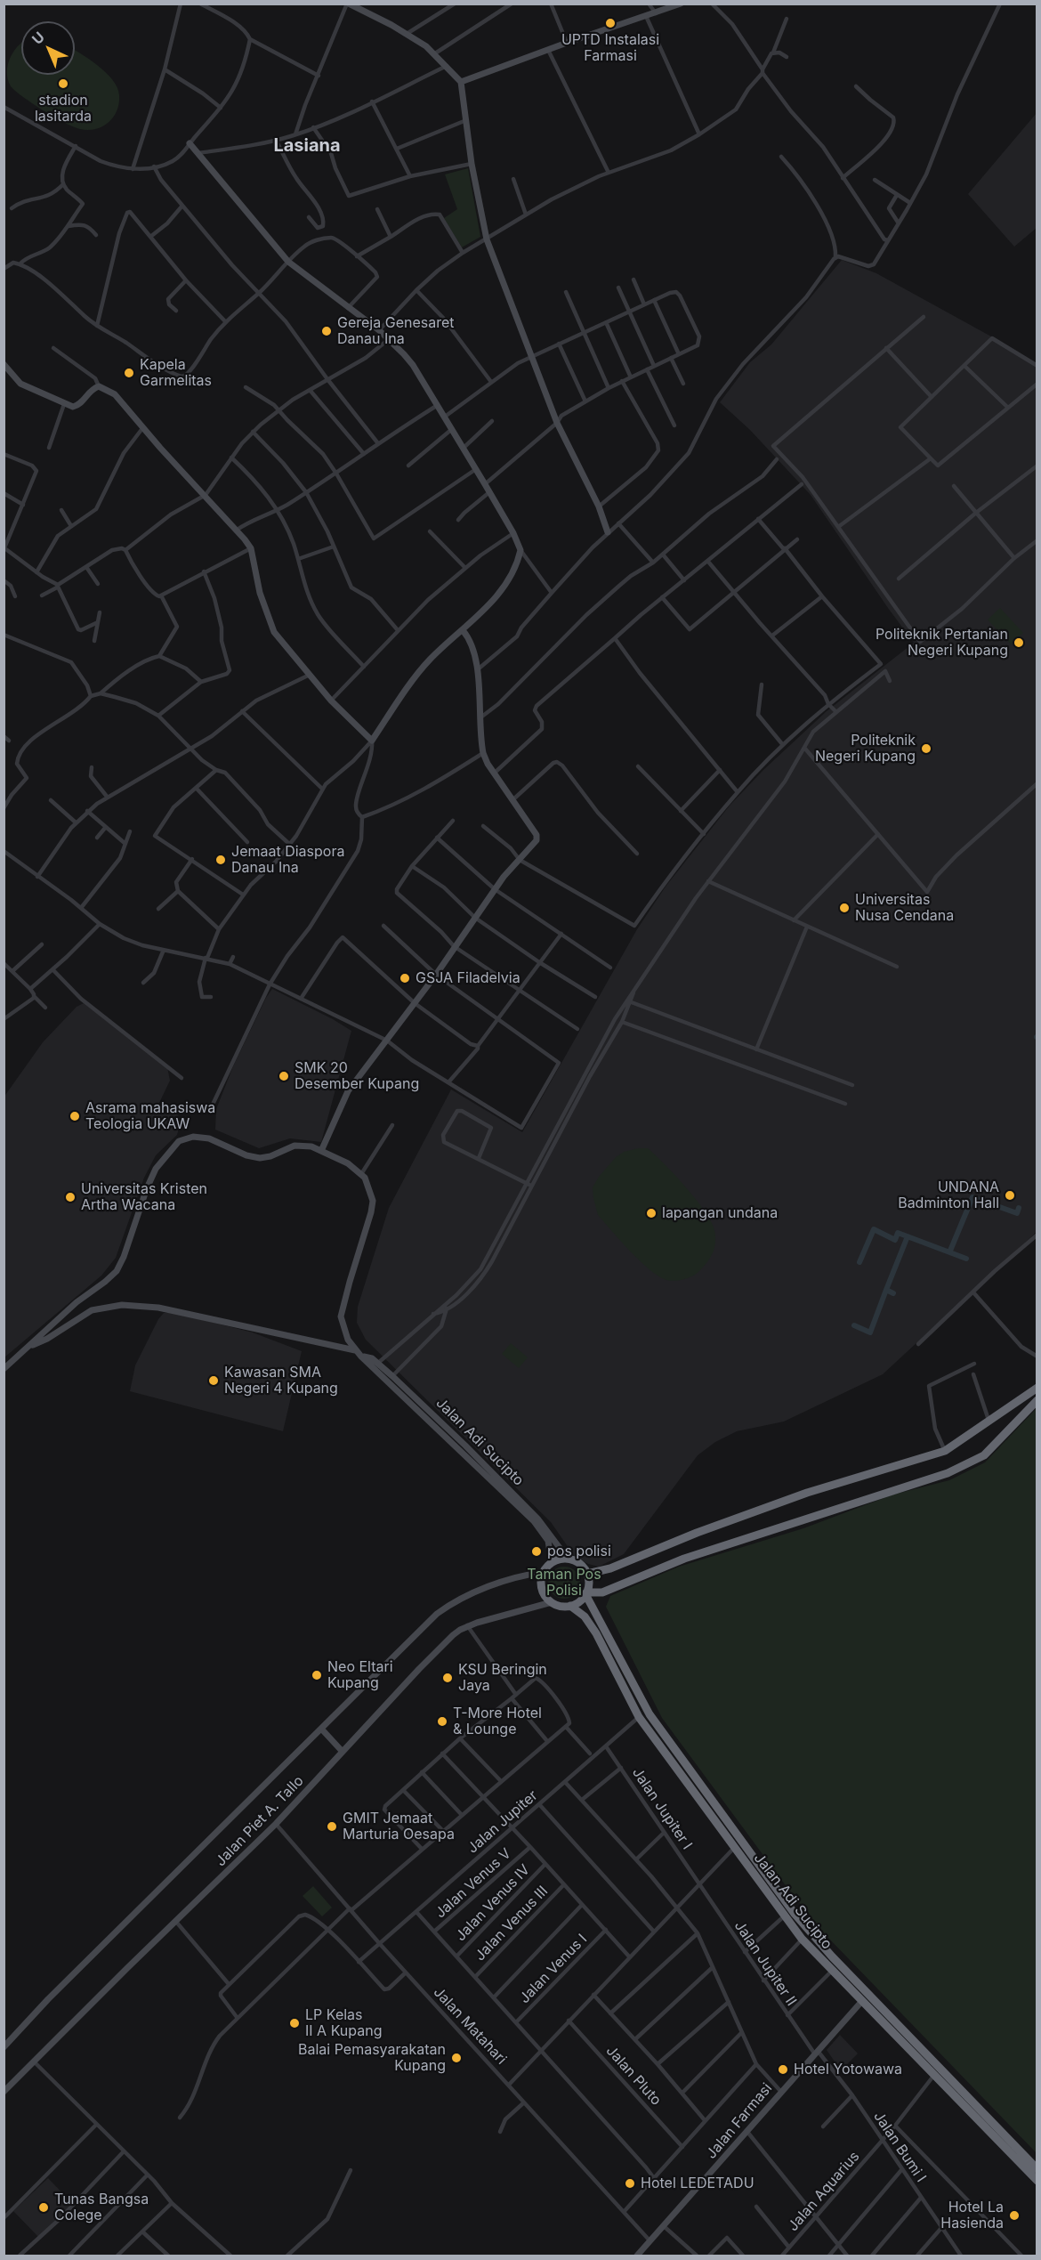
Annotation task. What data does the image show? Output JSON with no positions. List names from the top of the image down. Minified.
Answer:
{"streets":{"highway":["Jalan Adi Sucipto"],"street":["Jalan Jupiter I","Jalan Piet A. Tallo","Jalan Jupiter","Jalan Venus V","Jalan Venus IV","Jalan Venus III","Jalan Jupiter II","Jalan Venus I","Jalan Matahari","Jalan Pluto","Jalan Farmasi","Jalan Bumi I","Jalan Aquarius"]},"crossings":[["Jalan Adi Sucipto","Jalan Piet A. Tallo"],["Jalan Adi Sucipto","Jalan Jupiter"],["Jalan Adi Sucipto","Jalan Farmasi"],["Jalan Adi Sucipto","Jalan Aquarius"],["Jalan Jupiter I","Jalan Jupiter"],["Jalan Jupiter I","Jalan Jupiter II"],["Jalan Piet A. Tallo","Jalan Matahari"],["Jalan Jupiter","Jalan Venus V"],["Jalan Jupiter","Jalan Matahari"],["Jalan Jupiter II","Jalan Farmasi"],["Jalan Jupiter II","Jalan Bumi I"],["Jalan Matahari","Jalan Farmasi"],["Jalan Farmasi","Jalan Bumi I"],["Jalan Bumi I","Jalan Aquarius"]],"districts":["Lasiana"],"parks":["Taman Pos Polisi"],"places":["UPTD Instalasi Farmasi","stadion lasitarda","Gereja Genesaret Danau Ina","Kapela Garmelitas","Politeknik Pertanian Negeri Kupang","Politeknik Negeri Kupang","Jemaat Diaspora Danau Ina","Universitas Nusa Cendana","GSJA Filadelvia","SMK 20 Desember Kupang","Asrama mahasiswa Teologia UKAW","UNDANA Badminton Hall","Universitas Kristen Artha Wacana","lapangan undana","Kawasan SMA Negeri 4 Kupang","pos polisi","Neo Eltari Kupang","KSU Beringin Jaya","T-More Hotel & Lounge","GMIT Jemaat Marturia Oesapa","LP Kelas II A Kupang","Balai Pemasyarakatan Kupang","Hotel Yotowawa","Hotel LEDETADU","Tunas Bangsa Colege","Hotel La Hasienda"],"north":"top left"}
